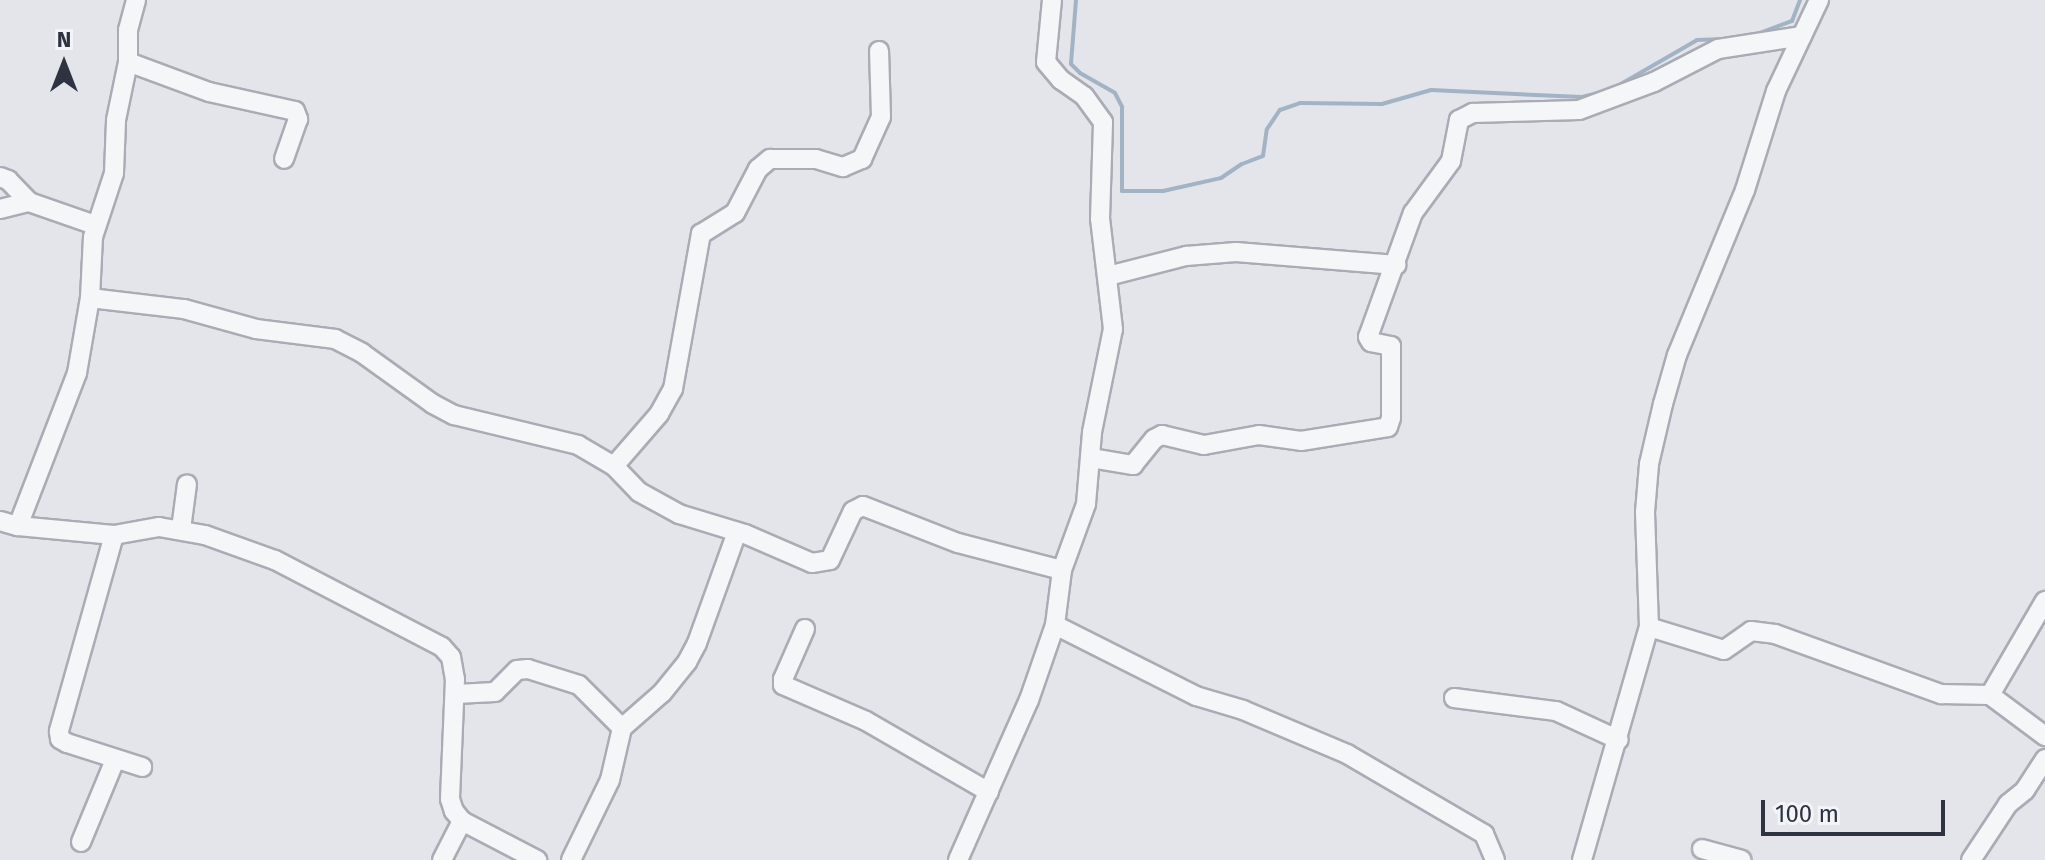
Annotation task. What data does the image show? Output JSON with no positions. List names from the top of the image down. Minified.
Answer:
{"scale_bar":"100 m","north":"top"}
